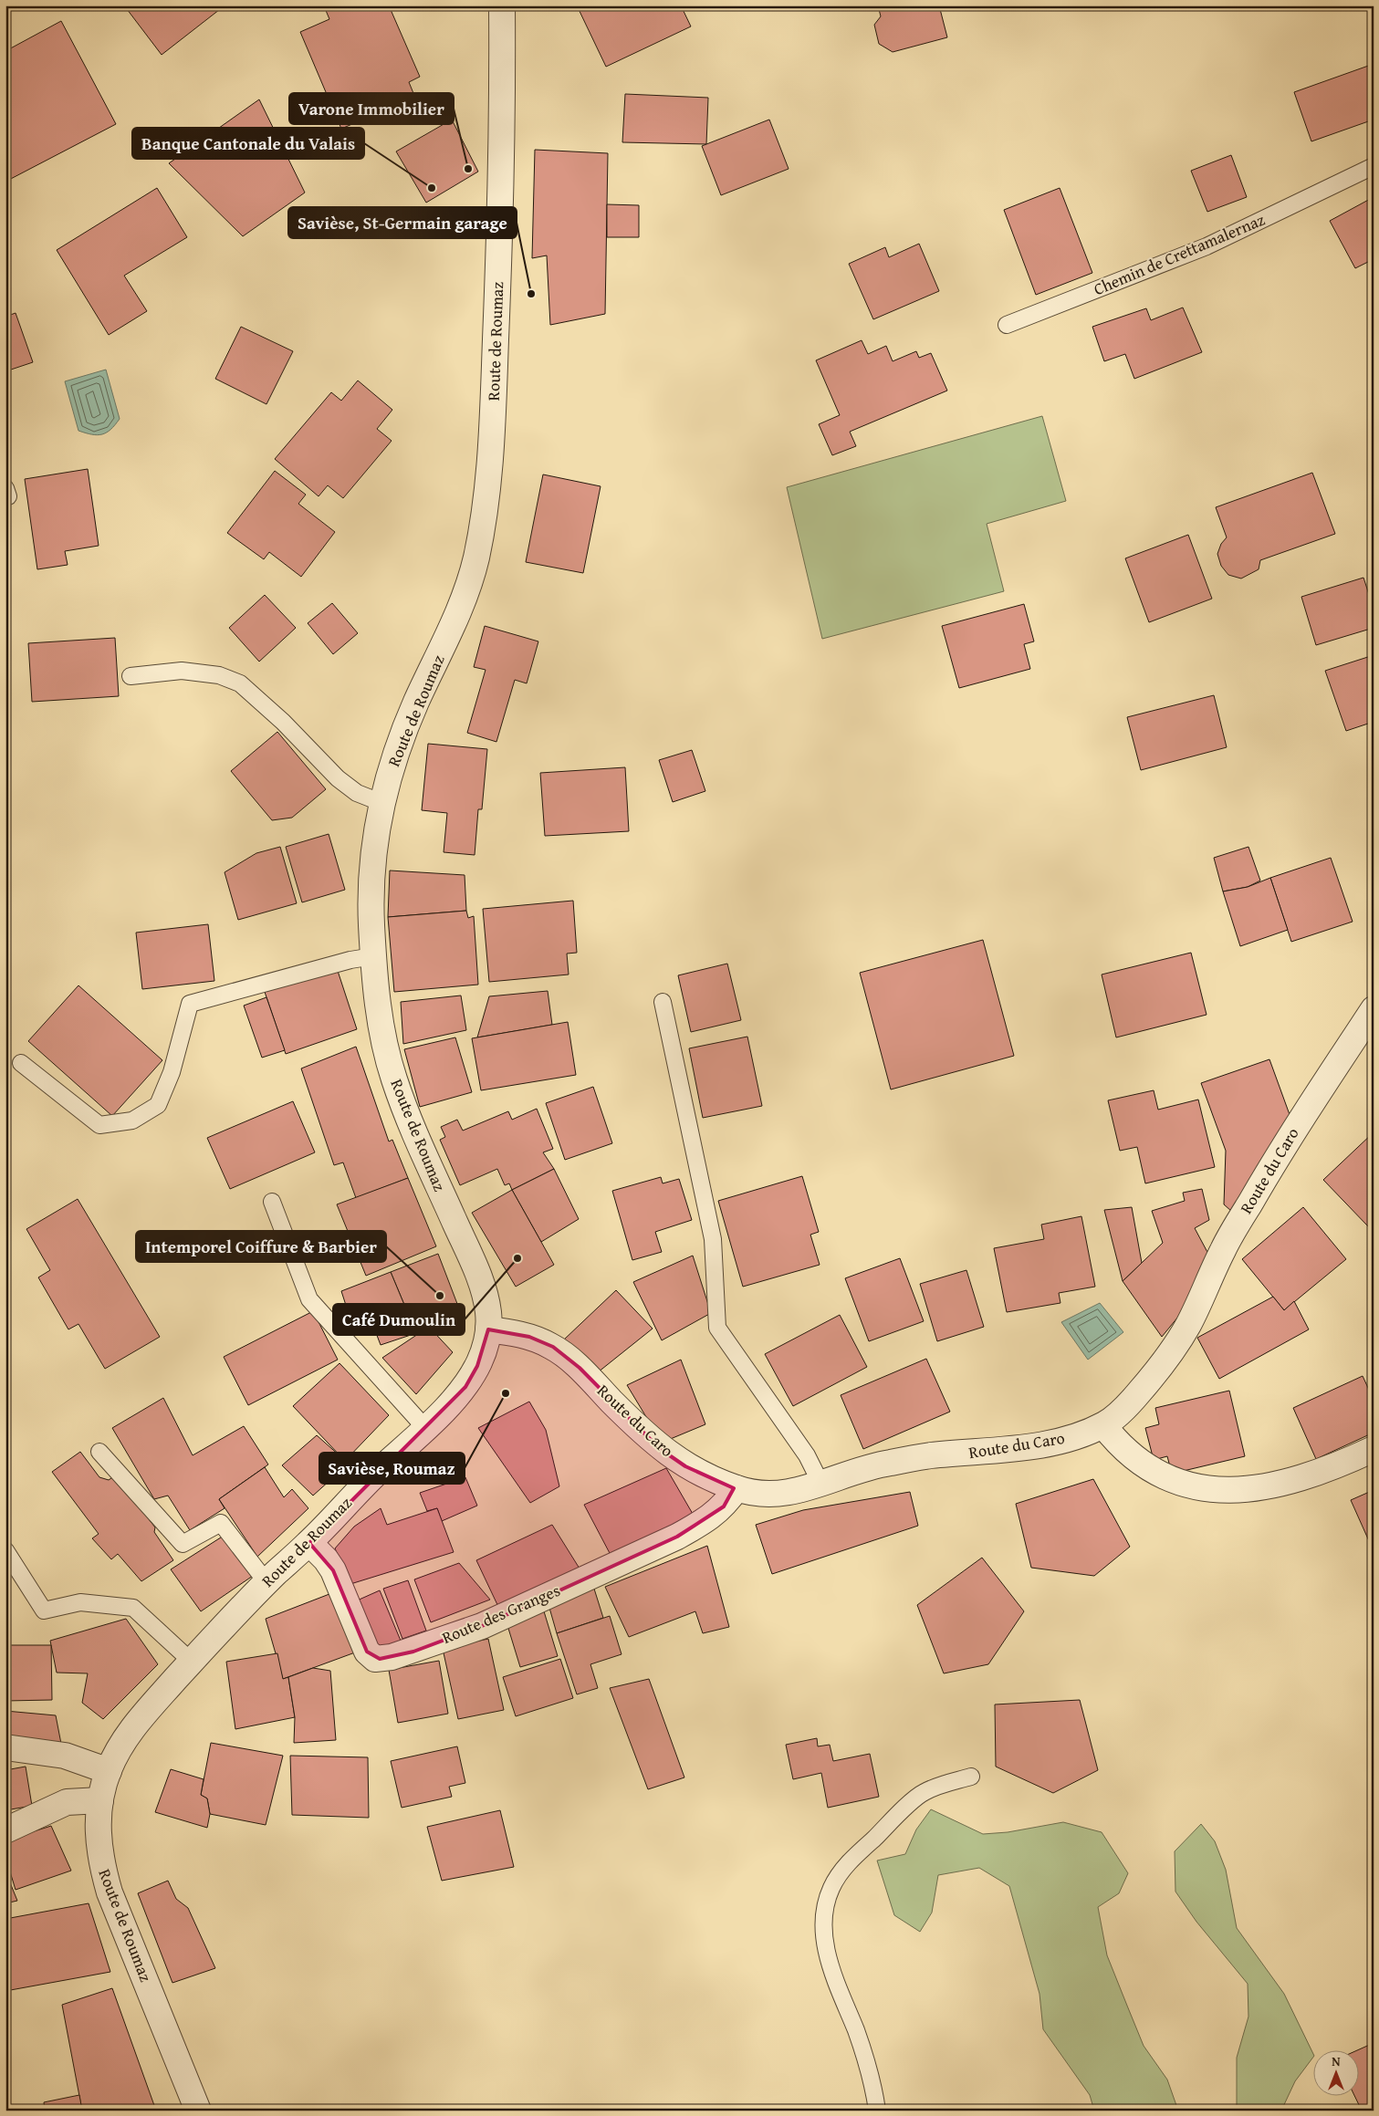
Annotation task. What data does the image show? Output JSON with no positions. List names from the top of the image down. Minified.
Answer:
{"streets":{"street":["Route de Roumaz","Route du Caro","Route des Granges"],"lane":["Chemin de Crettamalernaz"]},"crossings":[["Route de Roumaz","Route du Caro"],["Route de Roumaz","Route des Granges"],["Route du Caro","Route des Granges"]],"places":["Varone Immobilier","Banque Cantonale du Valais","Savièse, St-Germain garage","Café Dumoulin","Intemporel Coiffure & Barbier","Savièse, Roumaz"],"north":"top"}
